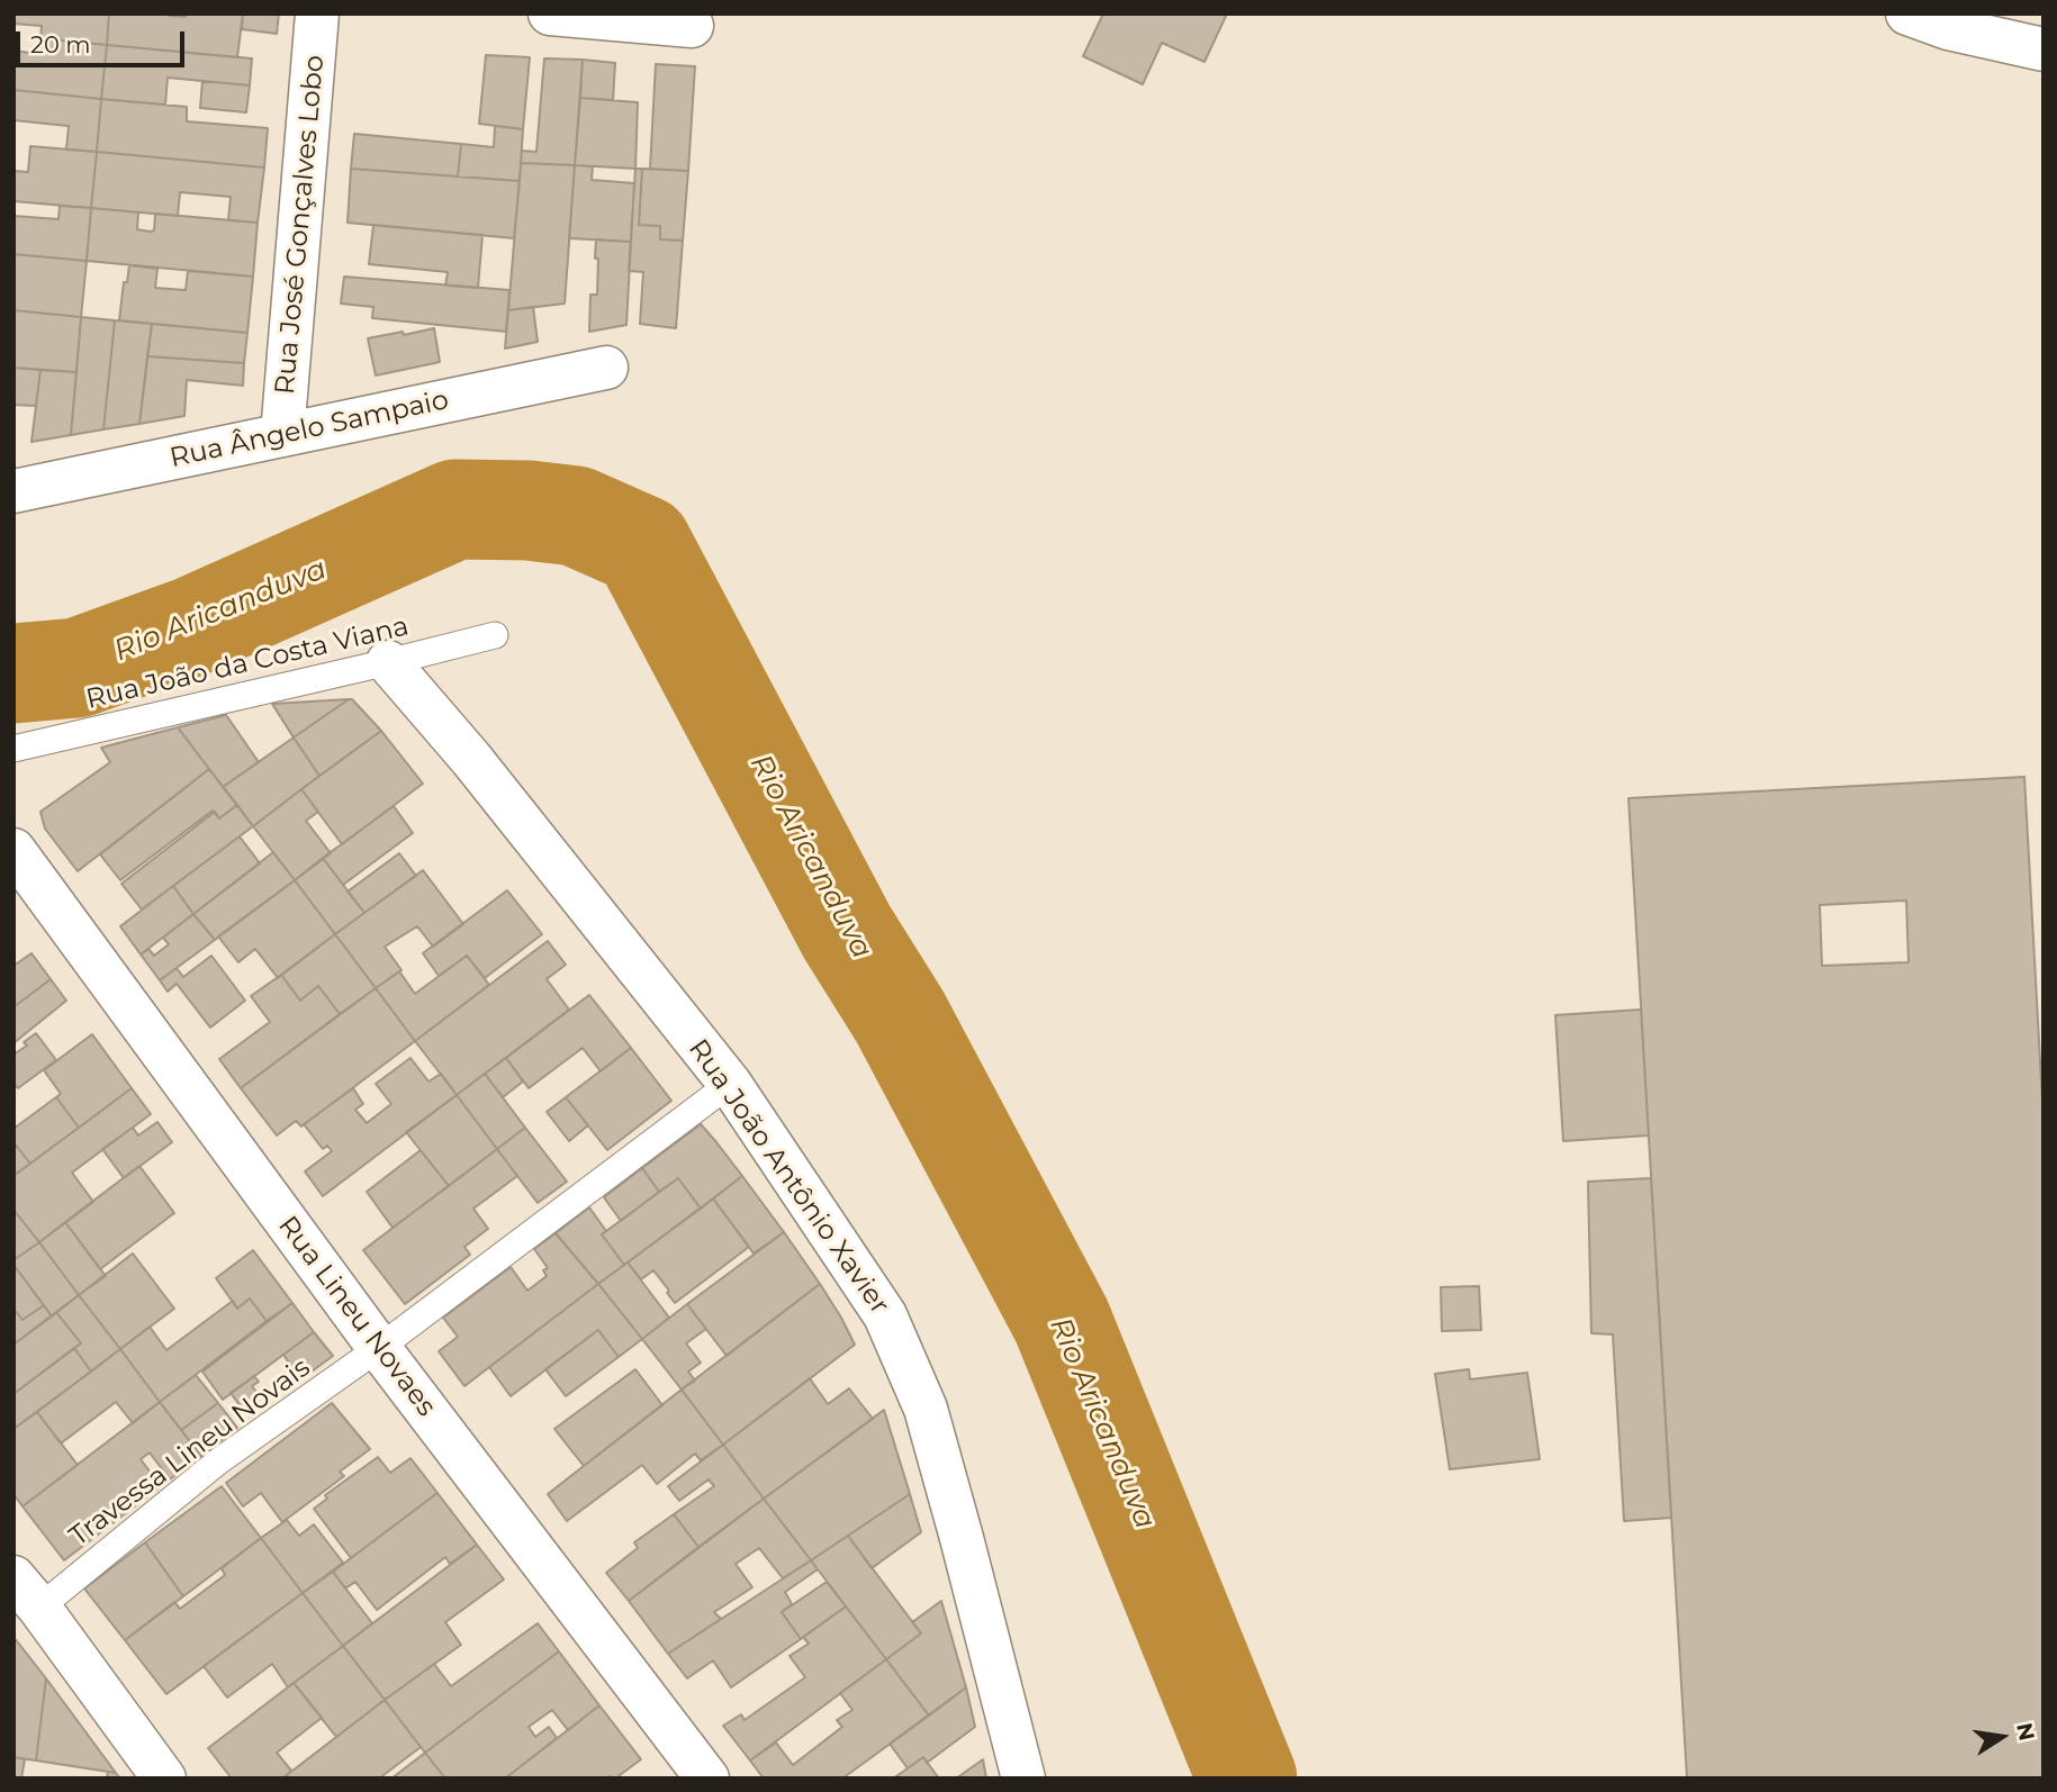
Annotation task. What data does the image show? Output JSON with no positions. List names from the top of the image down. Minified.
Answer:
{"streets":{"main road":["Rua José Gonçalves Lobo","Rua Ângelo Sampaio","Rua João Antônio Xavier","Rua Lineu Novaes"],"lane":["Rua João da Costa Viana","Travessa Lineu Novais"]},"crossings":[["Rua José Gonçalves Lobo","Rua Ângelo Sampaio"],["Rua João da Costa Viana","Rua João Antônio Xavier"],["Rua João Antônio Xavier","Travessa Lineu Novais"],["Rua Lineu Novaes","Travessa Lineu Novais"]],"water":["Rio Aricanduva"],"scale_bar":"20 m","north":"right"}
